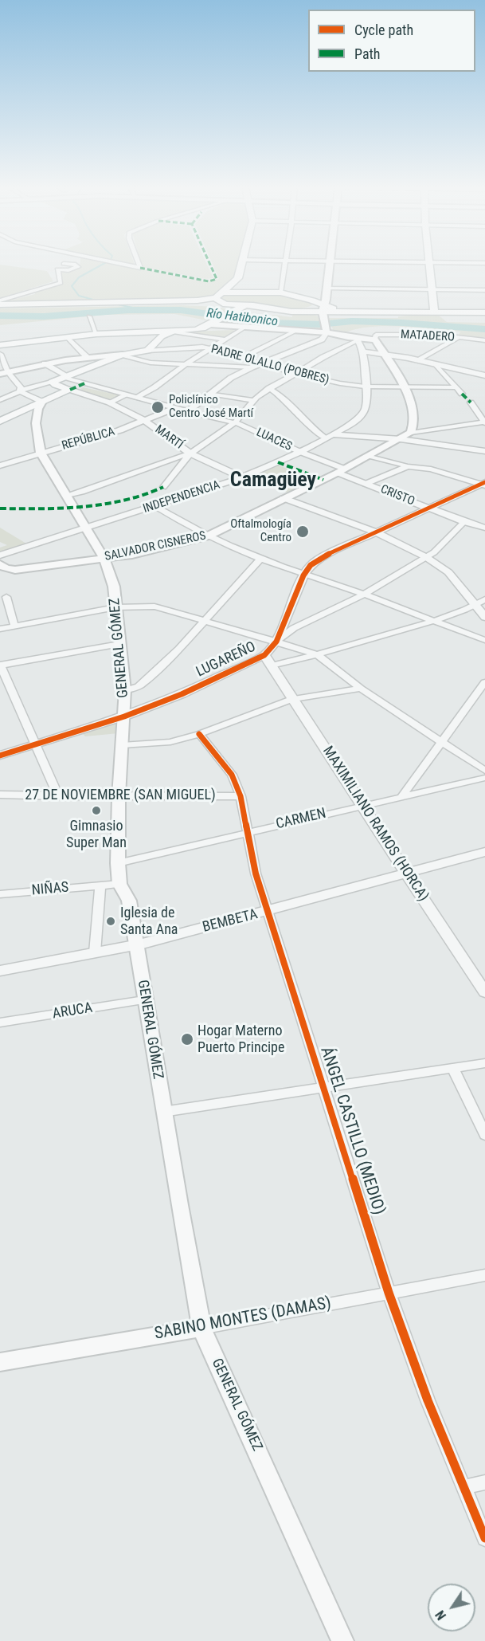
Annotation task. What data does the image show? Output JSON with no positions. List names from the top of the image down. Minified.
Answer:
{"streets":{"main road":["PADRE OLALLO (POBRES)","MARTÍ","SALVADOR CISNEROS","GENERAL GÓMEZ","SABINO MONTES (DAMAS)"],"street":["MATADERO","REPÚBLICA","LUACES","CRISTO","INDEPENDENCIA","LUGAREÑO","27 DE NOVIEMBRE (SAN MIGUEL)","CARMEN","MAXIMILIANO RAMOS (HORCA)","NIÑAS","BEMBETA","ARUCA","ÁNGEL CASTILLO (MEDIO)"]},"crossings":[["PADRE OLALLO (POBRES)","INDEPENDENCIA"],["MARTÍ","REPÚBLICA"],["MARTÍ","INDEPENDENCIA"],["REPÚBLICA","LUACES"],["REPÚBLICA","GENERAL GÓMEZ"],["LUACES","CRISTO"],["LUACES","INDEPENDENCIA"],["LUACES","SALVADOR CISNEROS"],["CRISTO","SALVADOR CISNEROS"],["CRISTO","LUGAREÑO"],["INDEPENDENCIA","GENERAL GÓMEZ"],["SALVADOR CISNEROS","GENERAL GÓMEZ"],["GENERAL GÓMEZ","LUGAREÑO"],["GENERAL GÓMEZ","27 DE NOVIEMBRE (SAN MIGUEL)"],["GENERAL GÓMEZ","CARMEN"],["GENERAL GÓMEZ","NIÑAS"],["GENERAL GÓMEZ","BEMBETA"],["GENERAL GÓMEZ","ARUCA"],["GENERAL GÓMEZ","SABINO MONTES (DAMAS)"],["LUGAREÑO","MAXIMILIANO RAMOS (HORCA)"],["27 DE NOVIEMBRE (SAN MIGUEL)","ÁNGEL CASTILLO (MEDIO)"],["CARMEN","MAXIMILIANO RAMOS (HORCA)"],["CARMEN","ÁNGEL CASTILLO (MEDIO)"],["MAXIMILIANO RAMOS (HORCA)","BEMBETA"],["BEMBETA","ÁNGEL CASTILLO (MEDIO)"],["ÁNGEL CASTILLO (MEDIO)","SABINO MONTES (DAMAS)"]],"districts":["Camagüey"],"water":["Río Hatibonico"],"places":["Policlínico Centro José Martí","Oftalmología Centro","Gimnasio Super Man","Iglesia de Santa Ana","Hogar Materno Puerto Principe"],"legend":["Cycle path","Path"],"north":"bottom left"}
